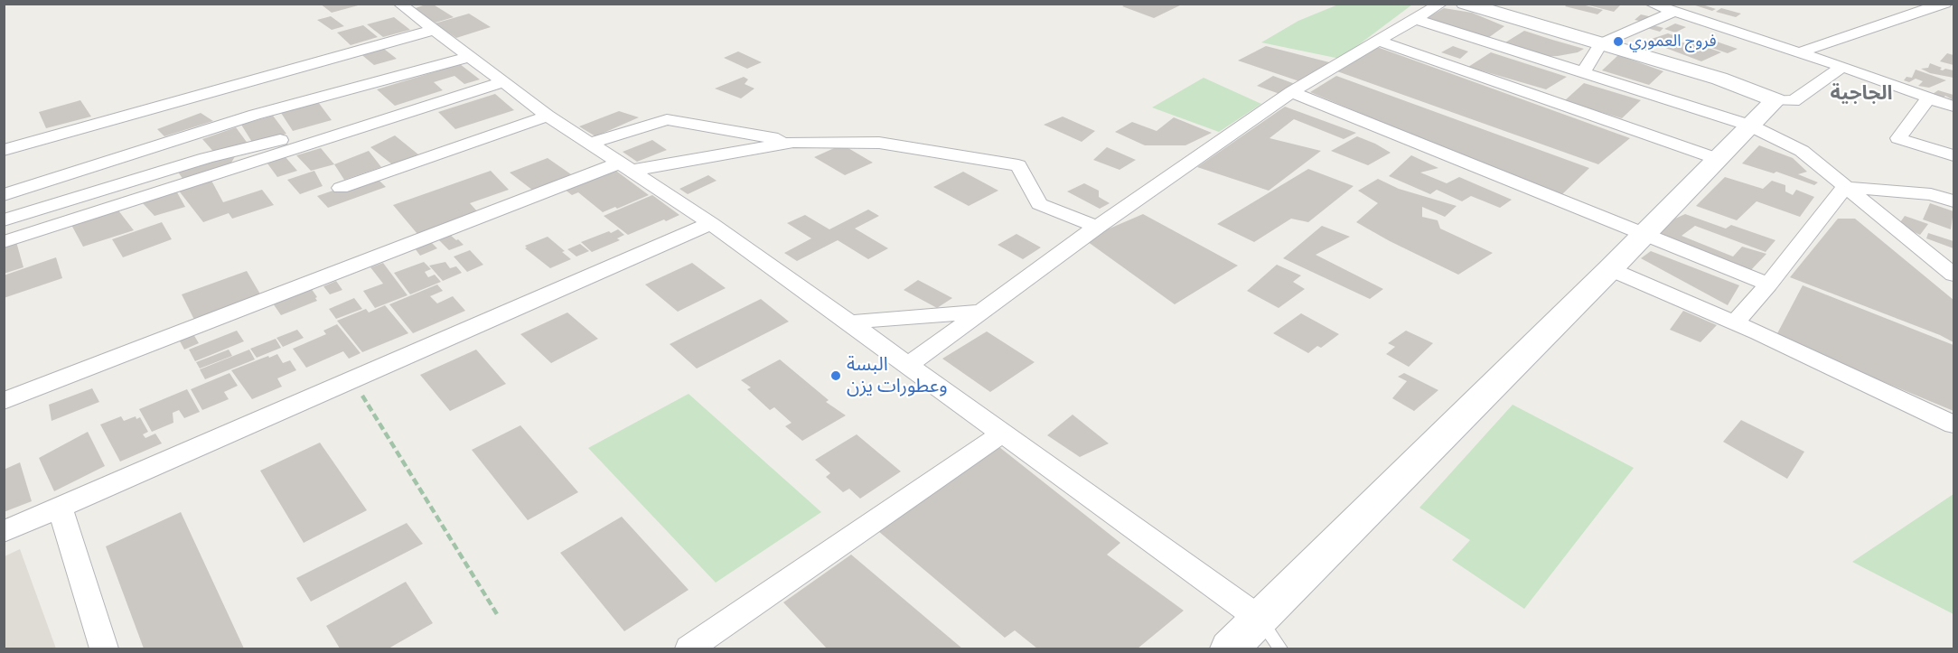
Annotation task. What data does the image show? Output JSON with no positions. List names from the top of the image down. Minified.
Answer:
{"districts":["الجاجية"],"places":["فروج العموري","البسة وعطورات يزن"]}
